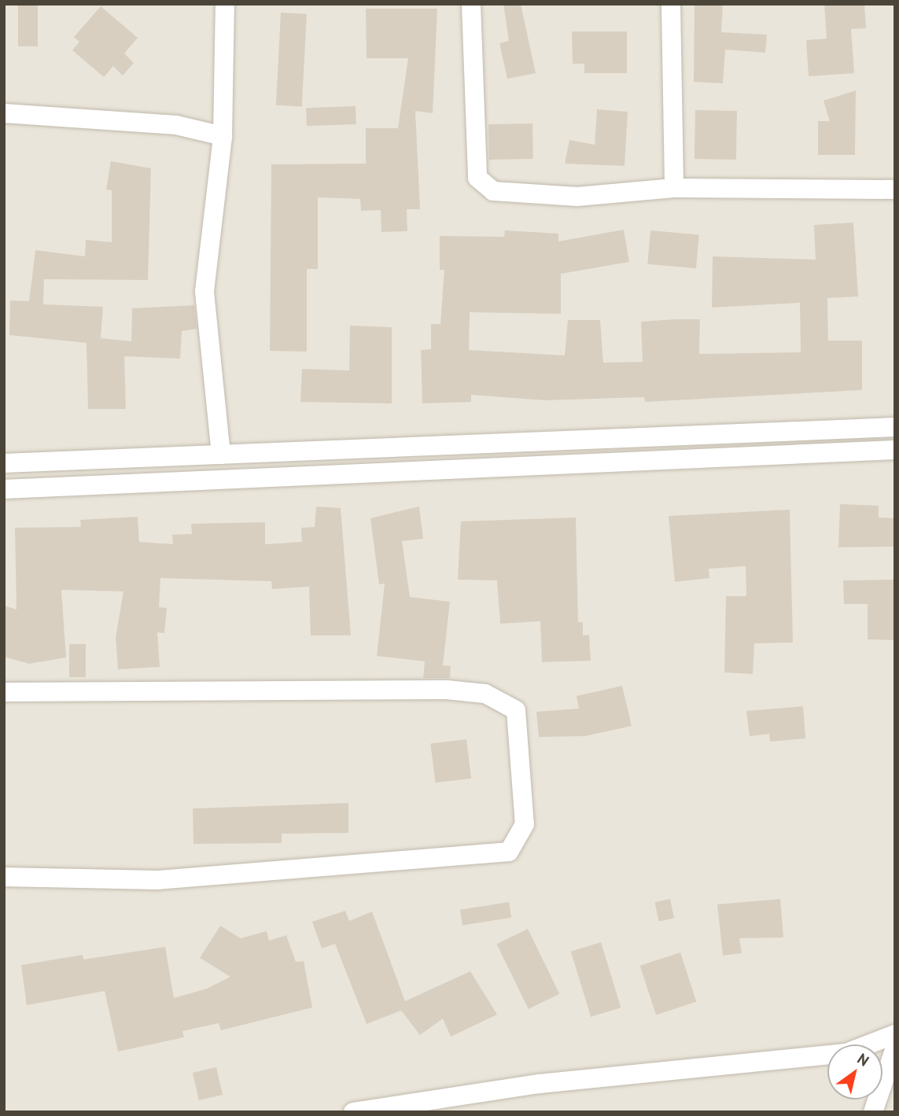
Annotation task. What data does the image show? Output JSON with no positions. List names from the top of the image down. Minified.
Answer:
{"north":"top right"}
